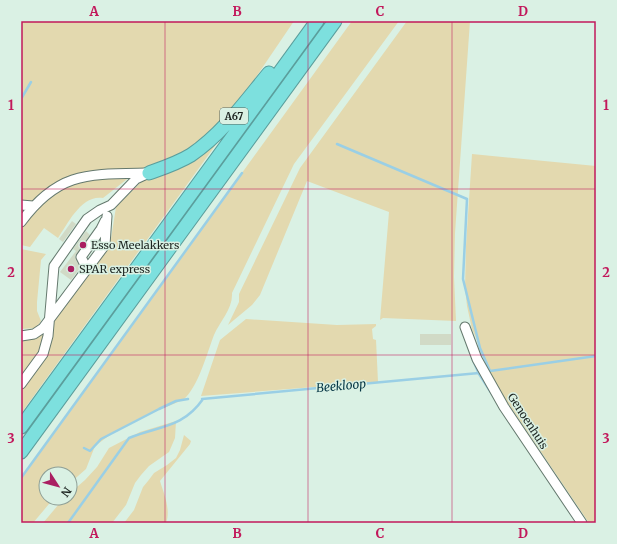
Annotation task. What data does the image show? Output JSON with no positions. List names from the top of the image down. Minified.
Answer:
{"streets":{"highway":["A67"],"street":["Genoenhuis"]},"water":["Beekloop"],"places":["Esso Meelakkers","SPAR express"],"north":"bottom right","grid":{"columns":["A","B","C","D"],"rows":["1","2","3"]}}
